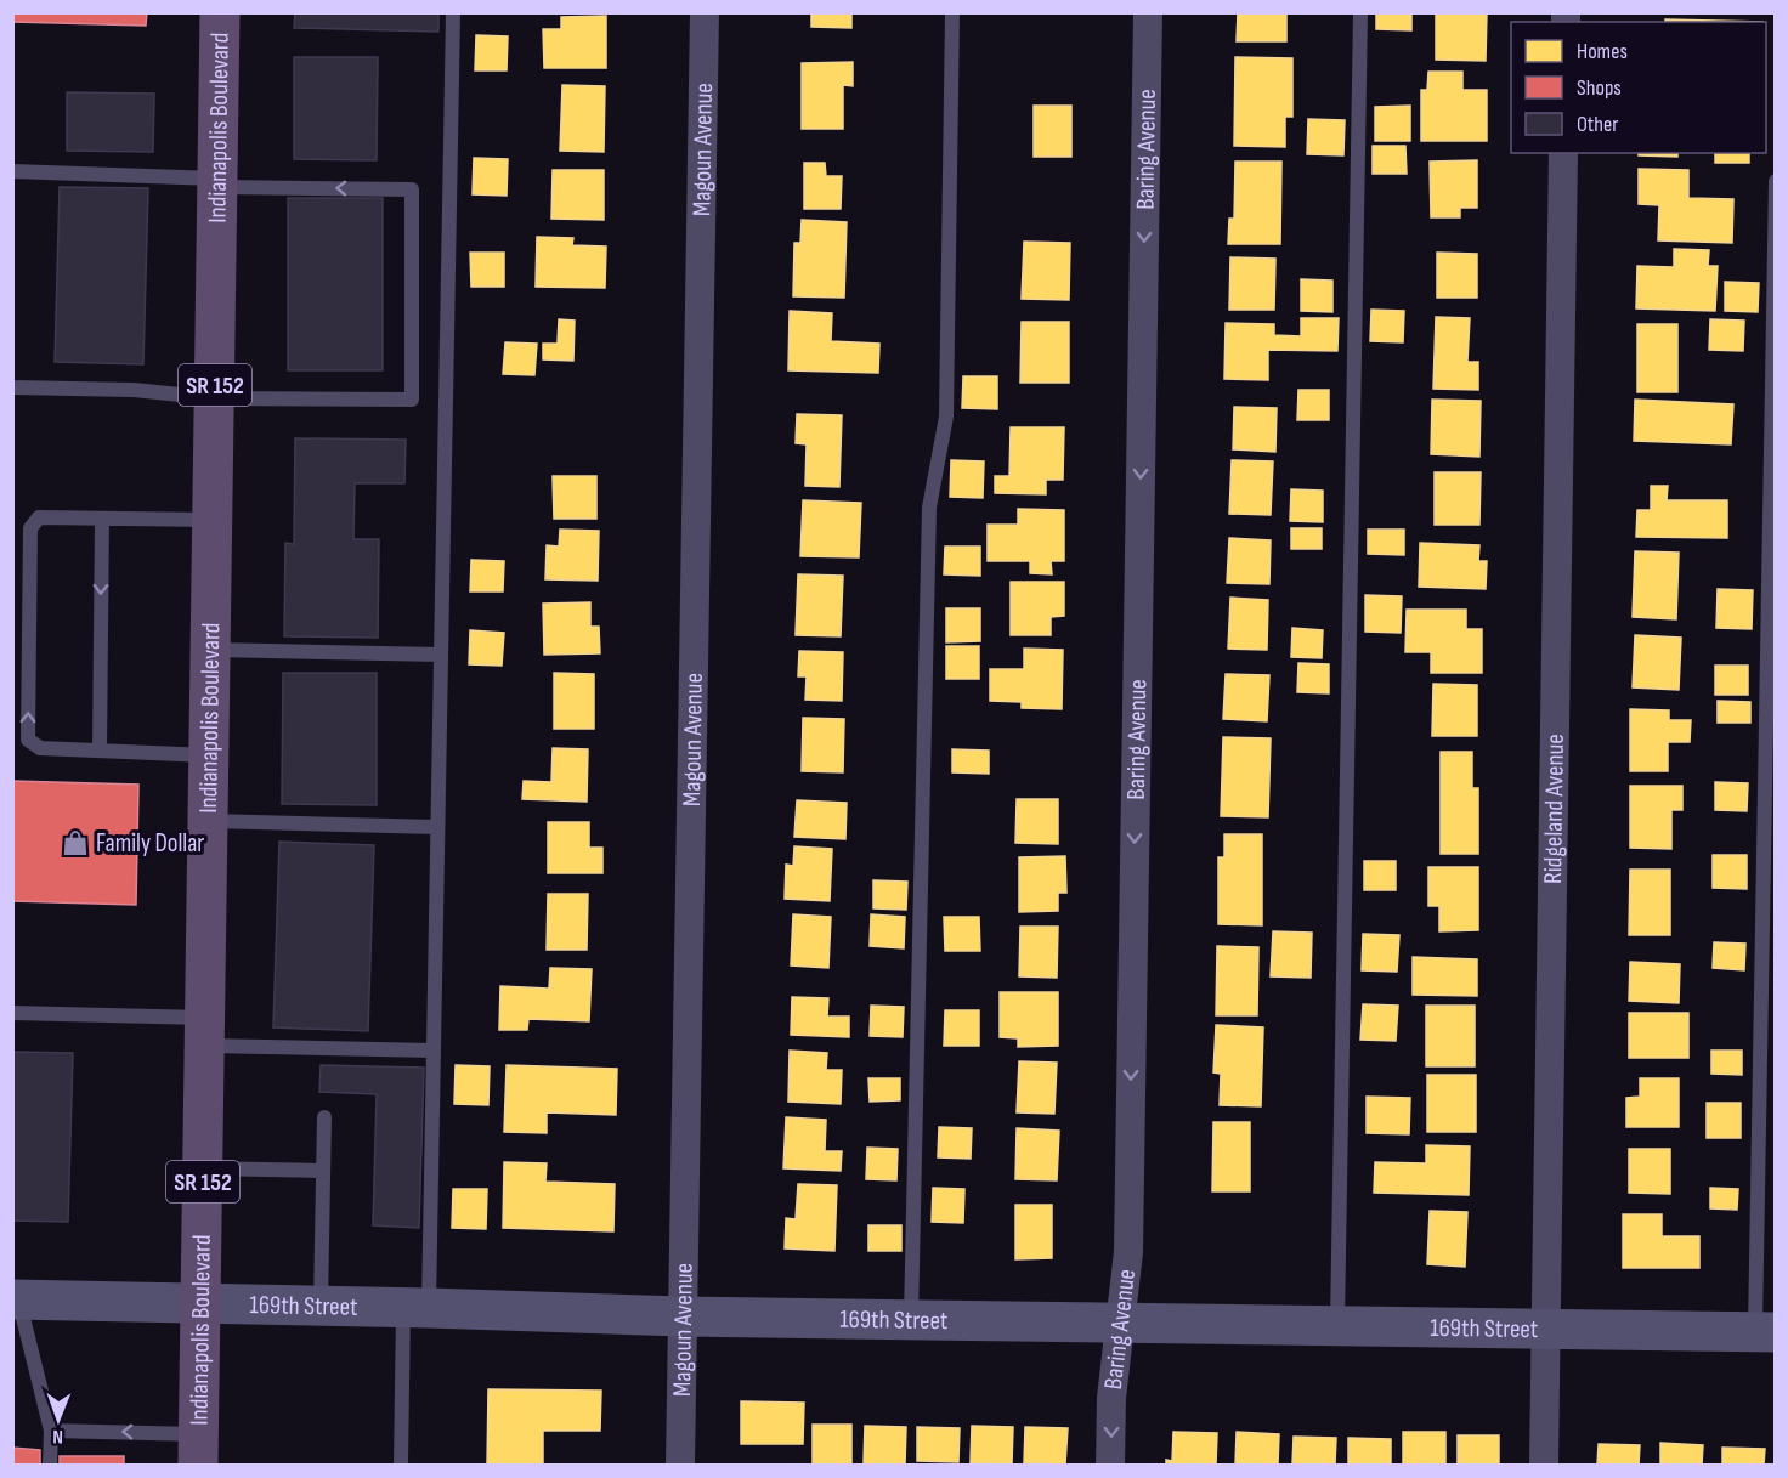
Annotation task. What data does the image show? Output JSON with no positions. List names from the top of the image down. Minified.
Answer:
{"streets":{"main road":["Indianapolis Boulevard","SR 152"],"street":["Magoun Avenue","Baring Avenue","Ridgeland Avenue","169th Street"]},"crossings":[["Indianapolis Boulevard","169th Street"],["Magoun Avenue","169th Street"],["Baring Avenue","169th Street"],["Ridgeland Avenue","169th Street"]],"one_way":["Baring Avenue"],"places":{"shop":["Family Dollar"]},"legend":["Homes","Shops","Other"],"north":"bottom"}
